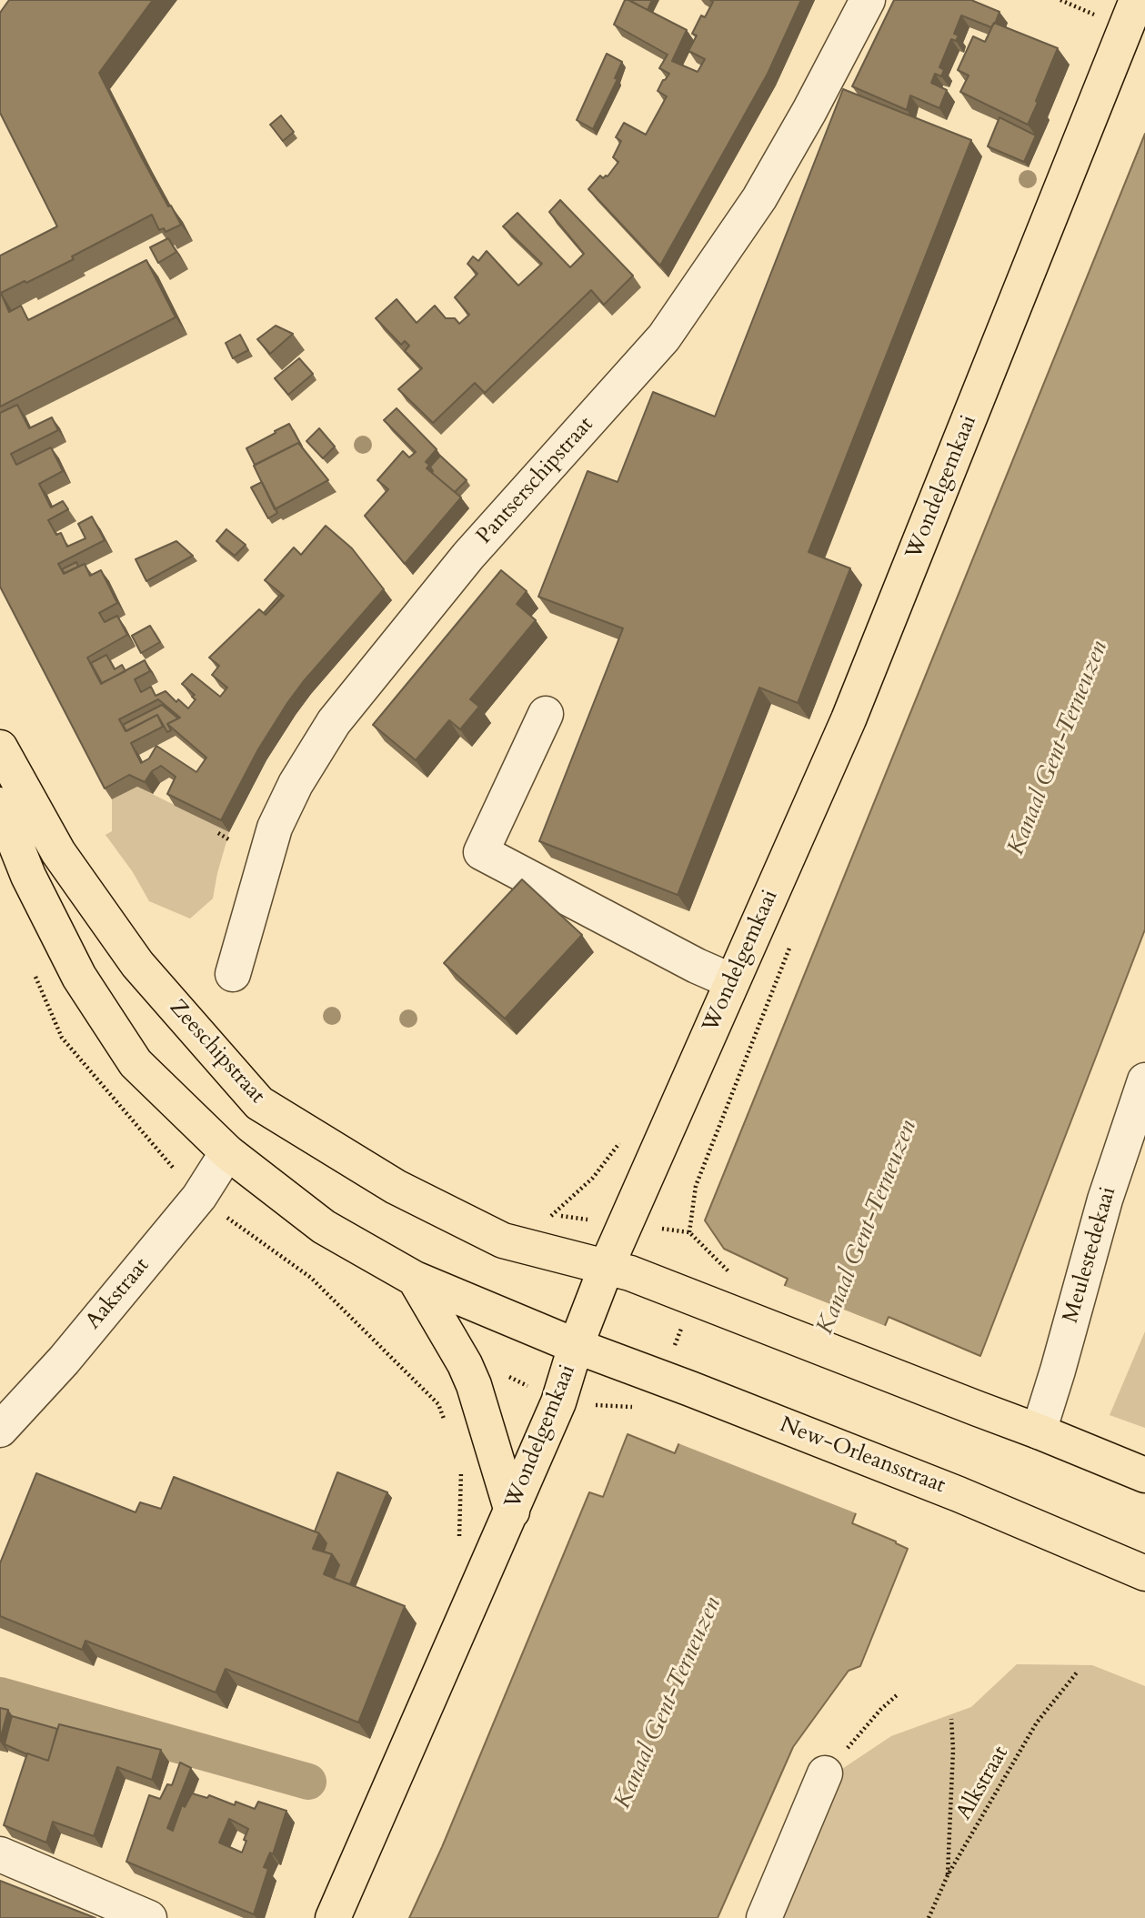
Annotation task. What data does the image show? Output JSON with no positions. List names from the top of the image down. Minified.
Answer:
{"streets":{"main road":["Wondelgemkaai","Zeeschipstraat","New-Orleansstraat"],"street":["Pantserschipstraat","Meulestedekaai","Aakstraat"],"path":["Alkstraat"]},"crossings":[["Wondelgemkaai","Zeeschipstraat"],["Wondelgemkaai","New-Orleansstraat"]],"water":["Kanaal Gent-Terneuzen"]}
